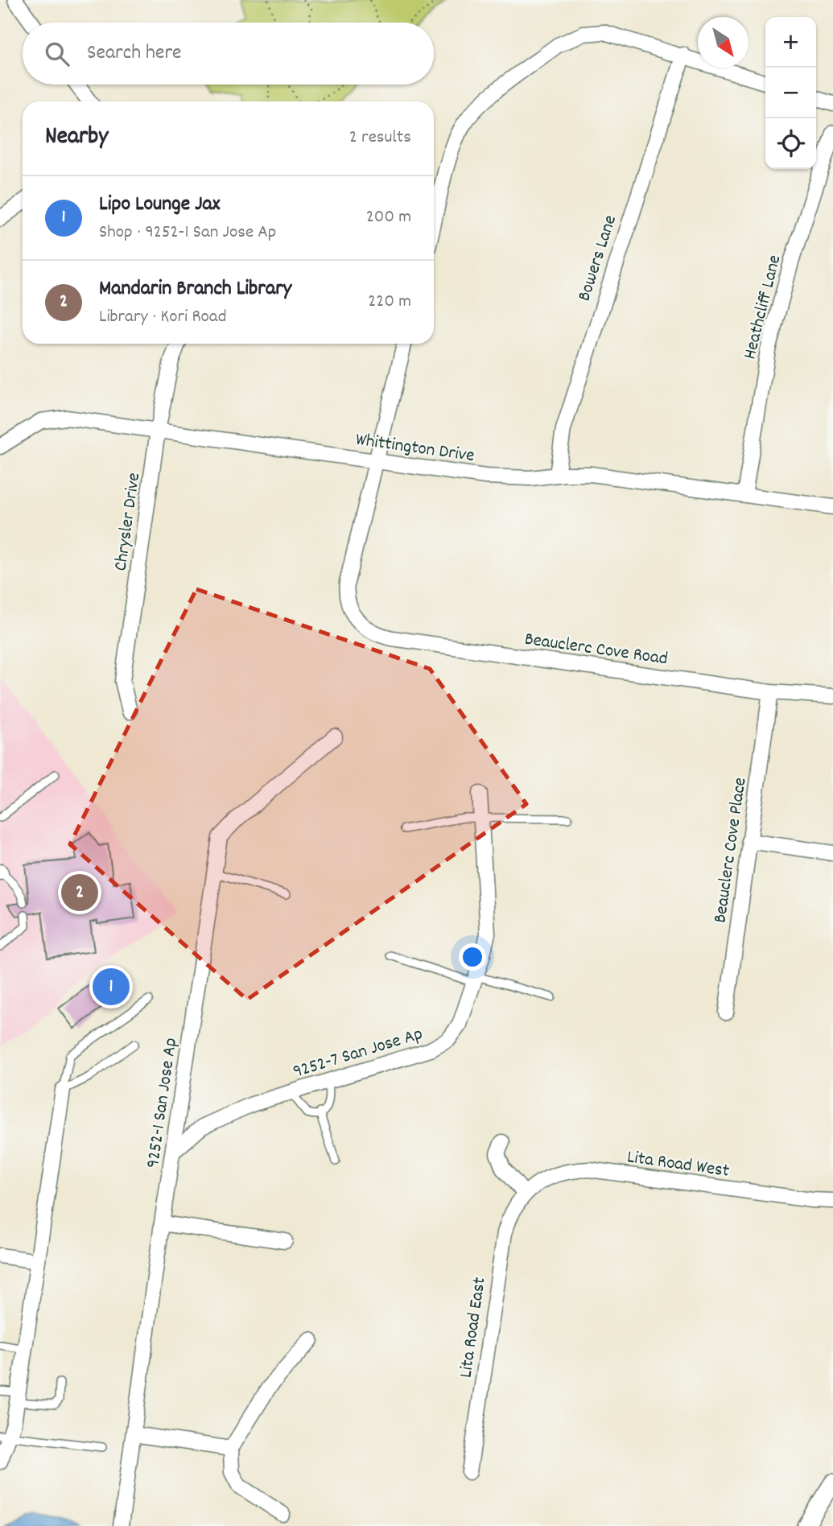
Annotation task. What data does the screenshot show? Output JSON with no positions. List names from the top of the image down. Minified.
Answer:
{"streets":{"street":["Bowers Lane","Heathcliff Lane","Whittington Drive","Chrysler Drive","Beauclerc Cove Road","Beauclerc Cove Place","9252-7 San Jose Ap","9252-1 San Jose Ap","Lita Road West","Lita Road East"]},"crossings":[["Bowers Lane","Whittington Drive"],["Heathcliff Lane","Whittington Drive"],["Whittington Drive","Chrysler Drive"],["Whittington Drive","Beauclerc Cove Road"],["Beauclerc Cove Road","Beauclerc Cove Place"],["9252-7 San Jose Ap","9252-1 San Jose Ap"],["Lita Road West","Lita Road East"]],"north":"bottom right","page":{"map_buttons":["+","−"],"search":"Search here","heading":["Nearby","2 results"],"list":[{"mark":"1","name":"Lipo Lounge Jax","note":"Shop · 9252-1 San Jose Ap","value":"200 m"},{"mark":"2","name":"Mandarin Branch Library","note":"Library · Kori Road","value":"220 m"}],"pins":["2","1"]}}
